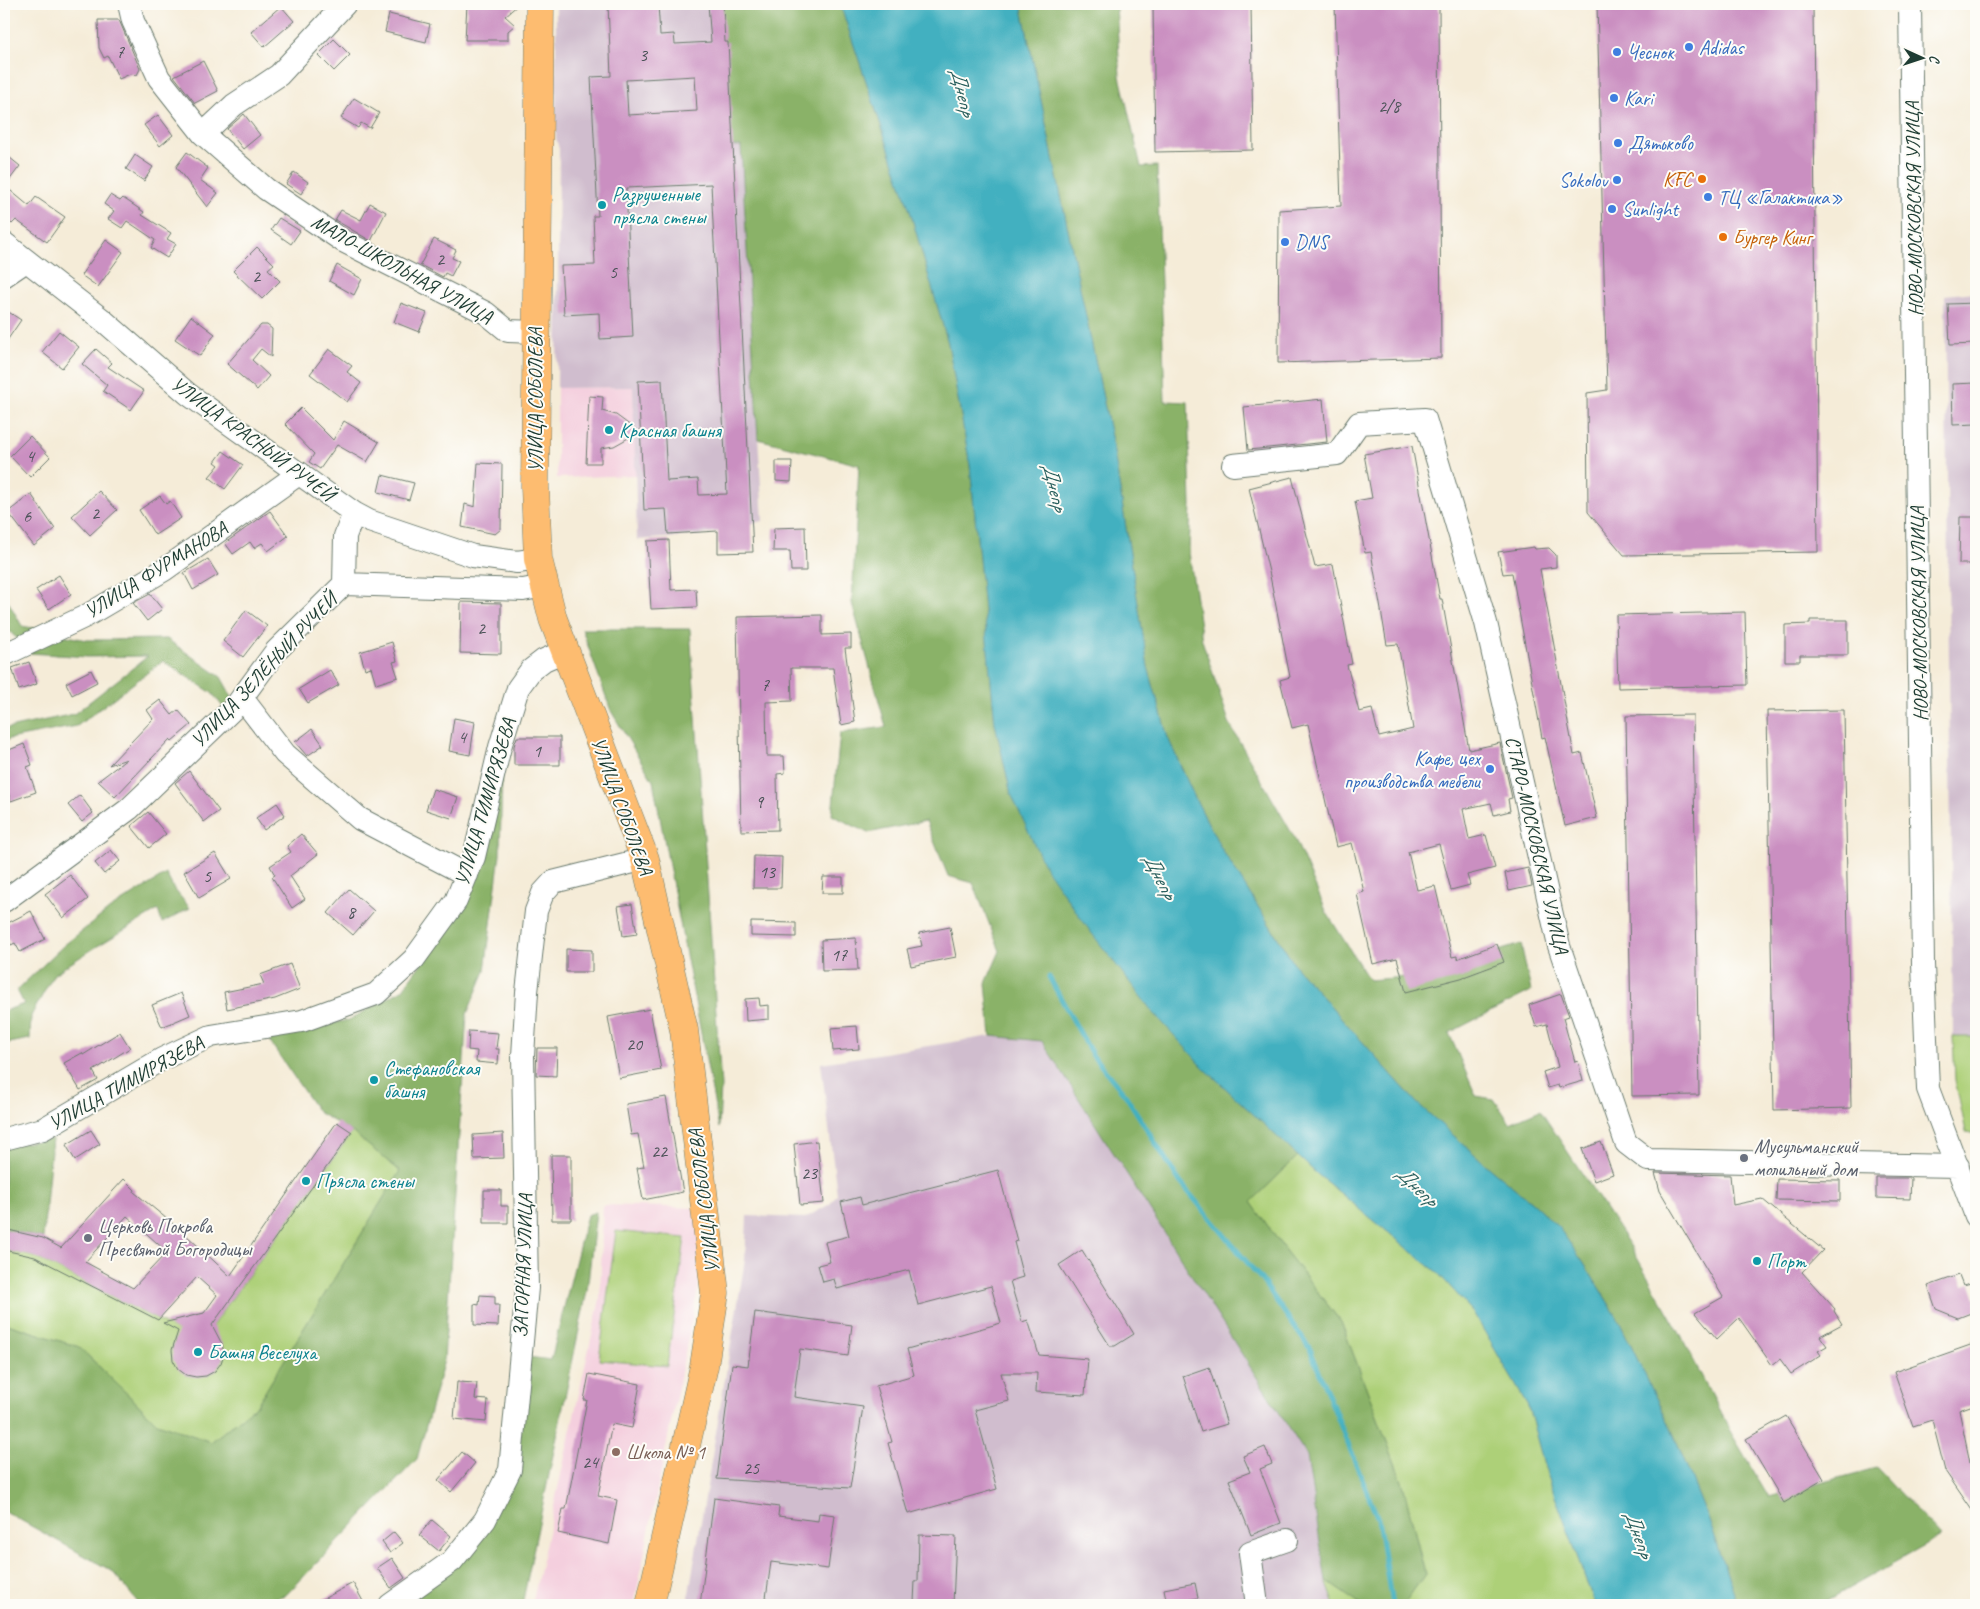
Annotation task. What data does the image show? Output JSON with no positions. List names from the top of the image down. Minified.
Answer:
{"streets":{"main road":["УЛИЦА СОБОЛЕВА"],"street":["НОВО-МОСКОВСКАЯ УЛИЦА","МАЛО-ШКОЛЬНАЯ УЛИЦА","УЛИЦА КРАСНЫЙ РУЧЕЙ","УЛИЦА ФУРМАНОВА","УЛИЦА ЗЕЛЁНЫЙ РУЧЕЙ","УЛИЦА ТИМИРЯЗЕВА","СТАРО-МОСКОВСКАЯ УЛИЦА","ЗАГОРНАЯ УЛИЦА"]},"crossings":[["НОВО-МОСКОВСКАЯ УЛИЦА","СТАРО-МОСКОВСКАЯ УЛИЦА"],["МАЛО-ШКОЛЬНАЯ УЛИЦА","УЛИЦА СОБОЛЕВА"],["УЛИЦА СОБОЛЕВА","УЛИЦА КРАСНЫЙ РУЧЕЙ"],["УЛИЦА СОБОЛЕВА","УЛИЦА ЗЕЛЁНЫЙ РУЧЕЙ"],["УЛИЦА СОБОЛЕВА","УЛИЦА ТИМИРЯЗЕВА"],["УЛИЦА СОБОЛЕВА","ЗАГОРНАЯ УЛИЦА"],["УЛИЦА КРАСНЫЙ РУЧЕЙ","УЛИЦА ФУРМАНОВА"]],"water":["Днепр"],"places":["Adidas","Чеснок","Kari","Дятьково","KFC","Sokolov","ТЦ «Галактика»","Разрушенные прясла стены","Sunlight","Бургер Кинг","DNS","Красная башня","Кафе, цех производства мебели","Стефановская башня","Мусульманский молильный дом","Прясла стены","Церковь Покрова Пресвятой Богородицы","Порт","Башня Веселуха","Школа № 1"],"house_numbers":["7","3","2/8","2","5","2","4","2","6","2","7","4","1","9","13","5","8","17","20","22","23","24","25"],"north":"right"}
